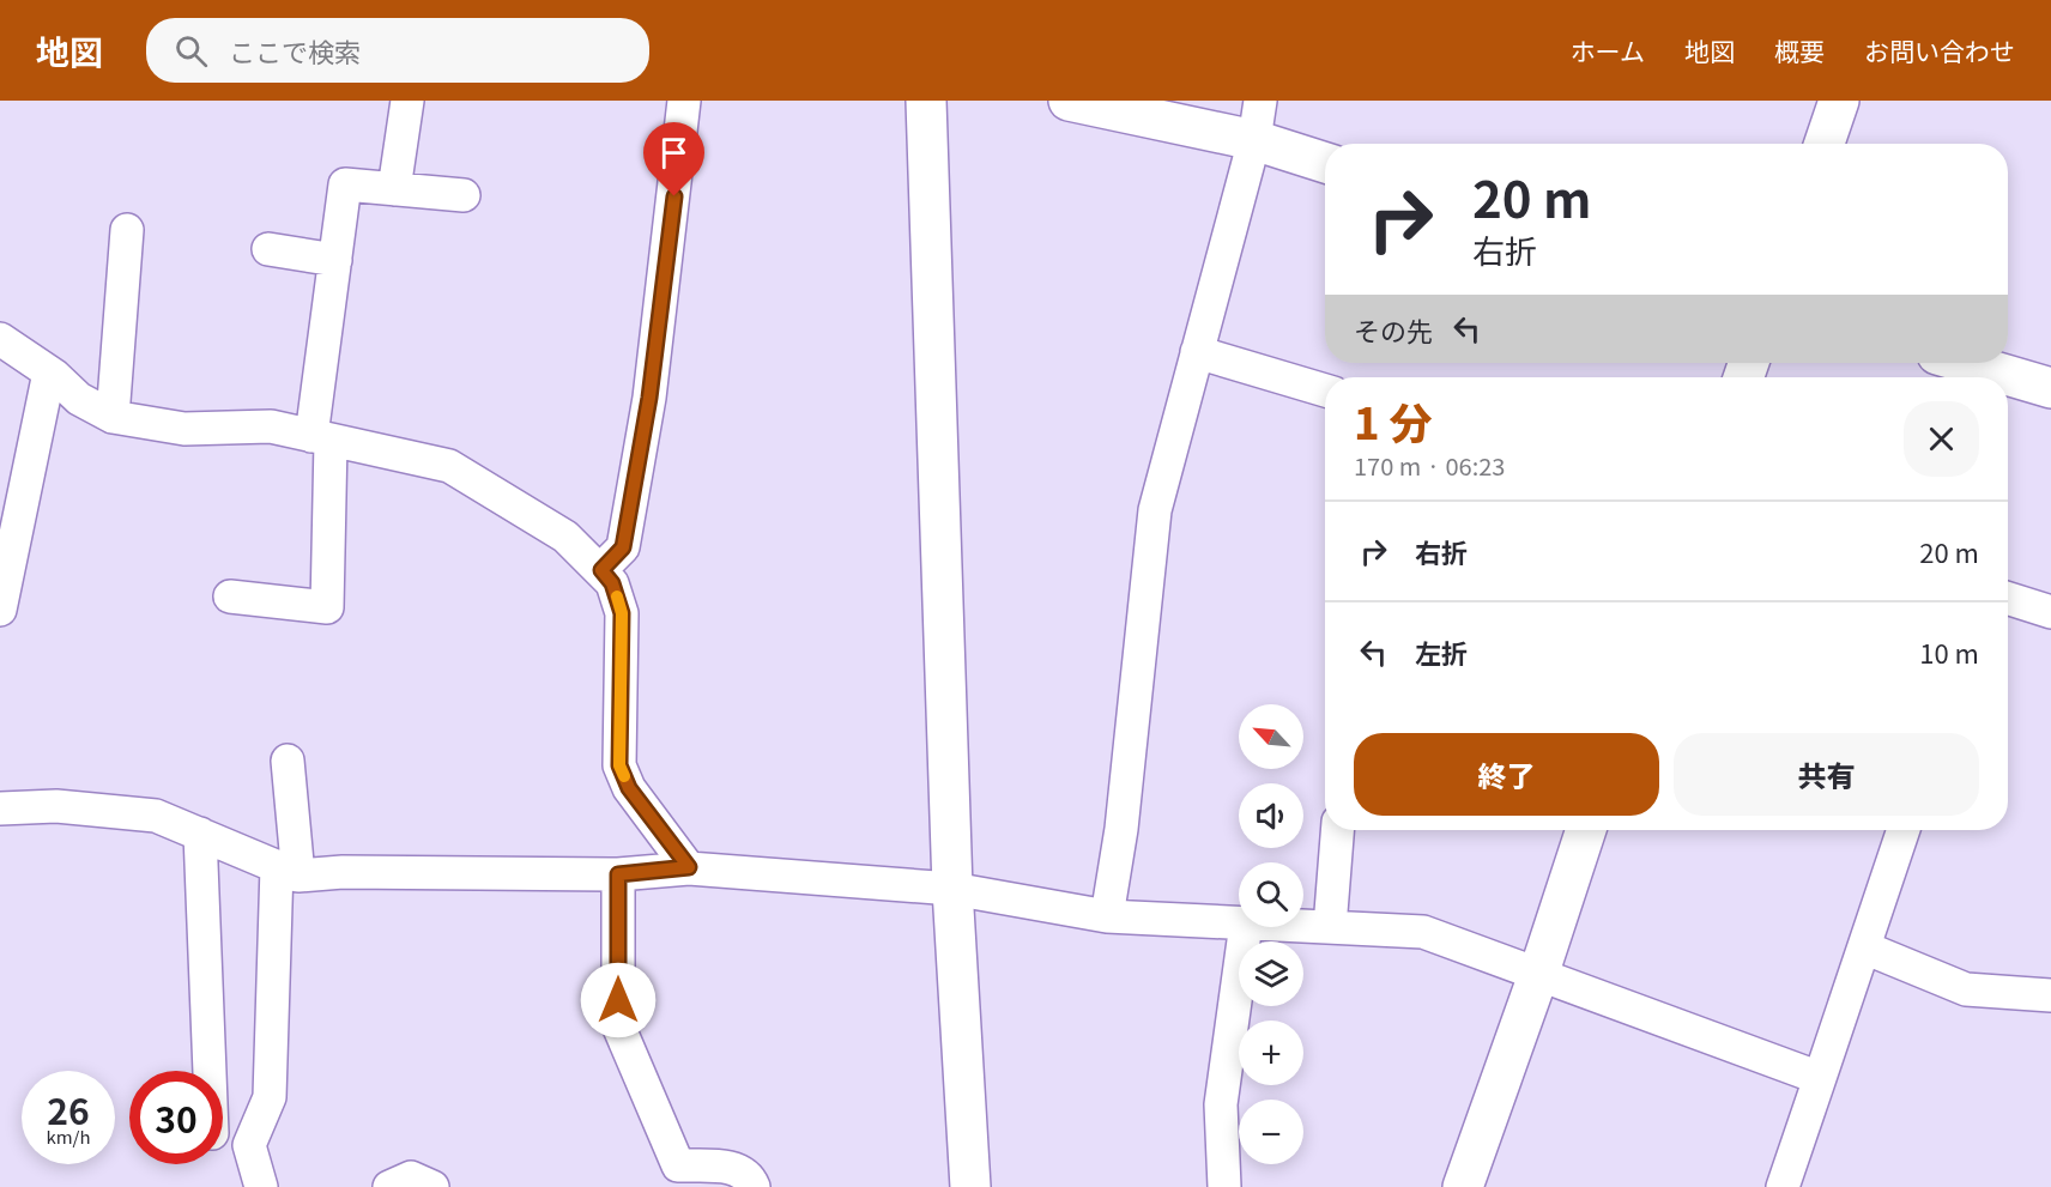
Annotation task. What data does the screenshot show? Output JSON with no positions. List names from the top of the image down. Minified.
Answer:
{"north":"top left","page":{"header":"地図","search":"ここで検索","nav":["ホーム","地図","概要","お問い合わせ"],"turn":["20 m","右折"],"then":"その先","heading":["1 分","170 m · 06:23"],"list":[{"name":"右折","value":"20 m"},{"name":"左折","value":"10 m"}],"map_buttons":["+","−"],"buttons":["終了","共有"],"speed":"26 km/h","limit":"30"}}
